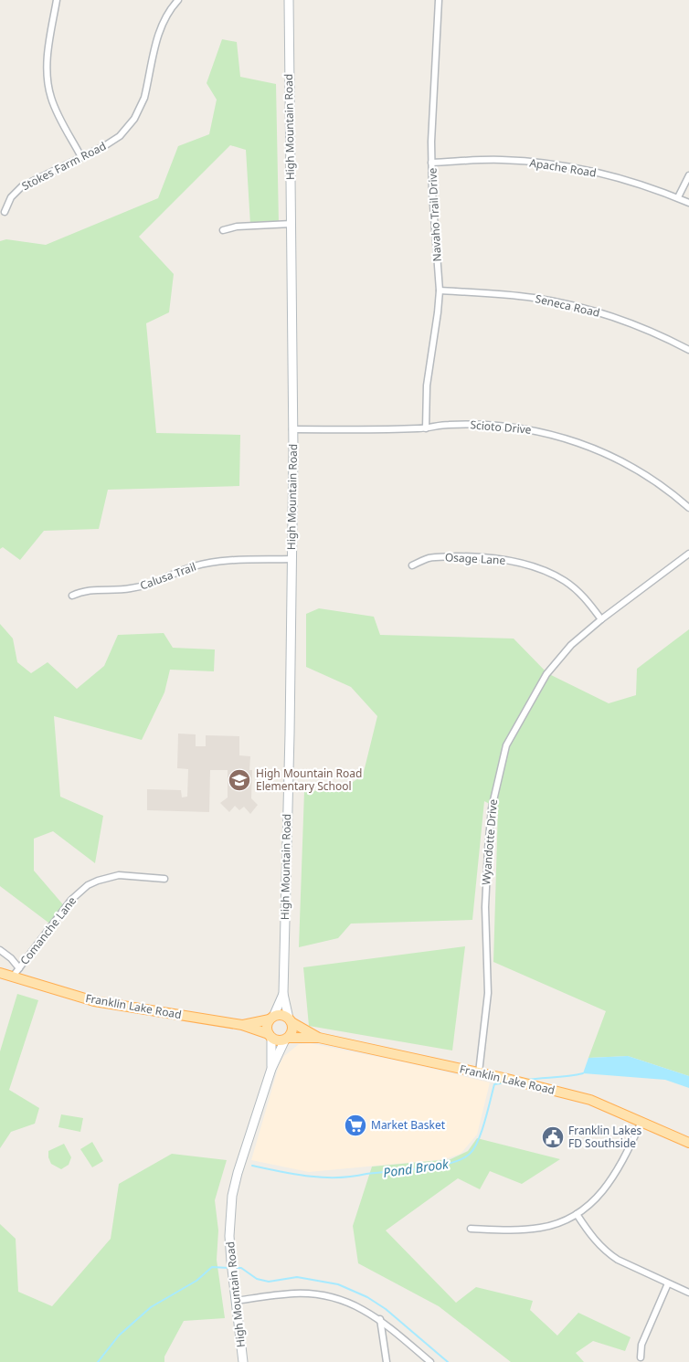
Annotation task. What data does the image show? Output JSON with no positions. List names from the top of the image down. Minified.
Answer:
{"streets":{"main road":["High Mountain Road","Franklin Lake Road"],"street":["Stokes Farm Road","Apache Road","Navaho Trail Drive","Seneca Road","Scioto Drive","Osage Lane","Calusa Trail","Wyandotte Drive","Comanche Lane"]},"crossings":[["High Mountain Road","Scioto Drive"],["High Mountain Road","Calusa Trail"],["High Mountain Road","Franklin Lake Road"],["Apache Road","Navaho Trail Drive"],["Navaho Trail Drive","Seneca Road"],["Navaho Trail Drive","Scioto Drive"],["Osage Lane","Wyandotte Drive"],["Wyandotte Drive","Franklin Lake Road"],["Comanche Lane","Franklin Lake Road"]],"water":["Pond Brook"],"places":{"school or university":["High Mountain Road Elementary School"],"supermarket":["Market Basket"],"public building":["Franklin Lakes FD Southside"]}}
